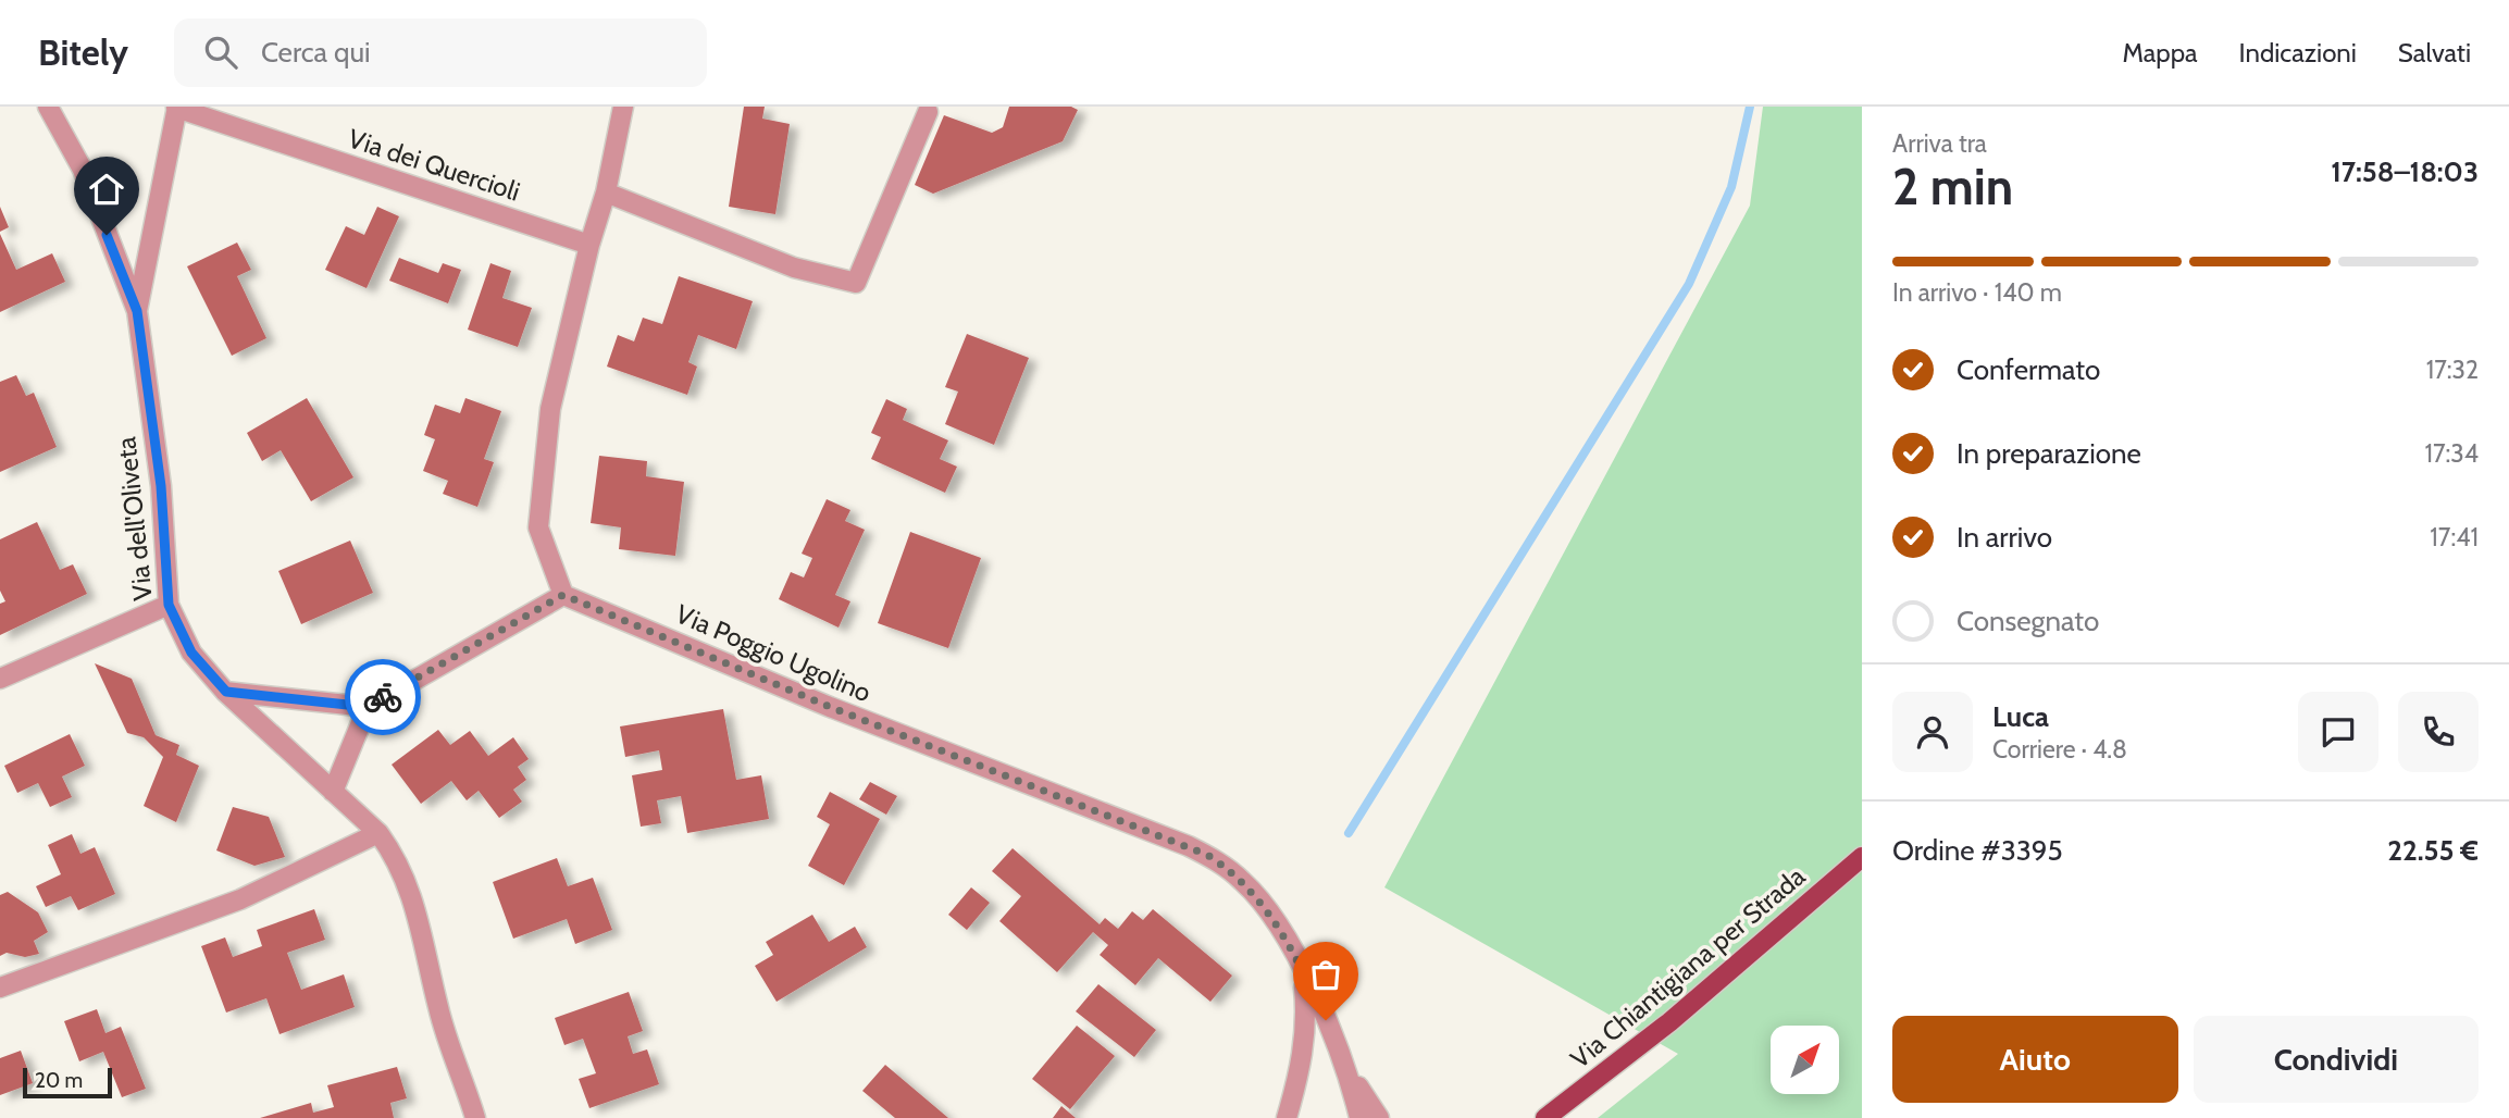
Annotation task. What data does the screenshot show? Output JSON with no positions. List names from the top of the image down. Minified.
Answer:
{"streets":{"main road":["Via Chiantigiana per Strada"],"street":["Via dei Quercioli","Via dell'Oliveta","Via Poggio Ugolino"]},"crossings":[["Via dei Quercioli","Via dell'Oliveta"]],"scale_bar":"20 m","north":"top right","page":{"header":"Bitely","search":"Cerca qui","nav":["Mappa","Indicazioni","Salvati"],"heading":["2 min","Arriva tra","17:58–18:03"],"panel":["Luca","Corriere · 4.8","Ordine #3395","22.55 €"],"bar":"In arrivo · 140 m","list":[["Confermato","17:32"],["In preparazione","17:34"],["In arrivo","17:41"],"Consegnato"],"buttons":["Aiuto","Condividi"],"scale":"20 m"}}
